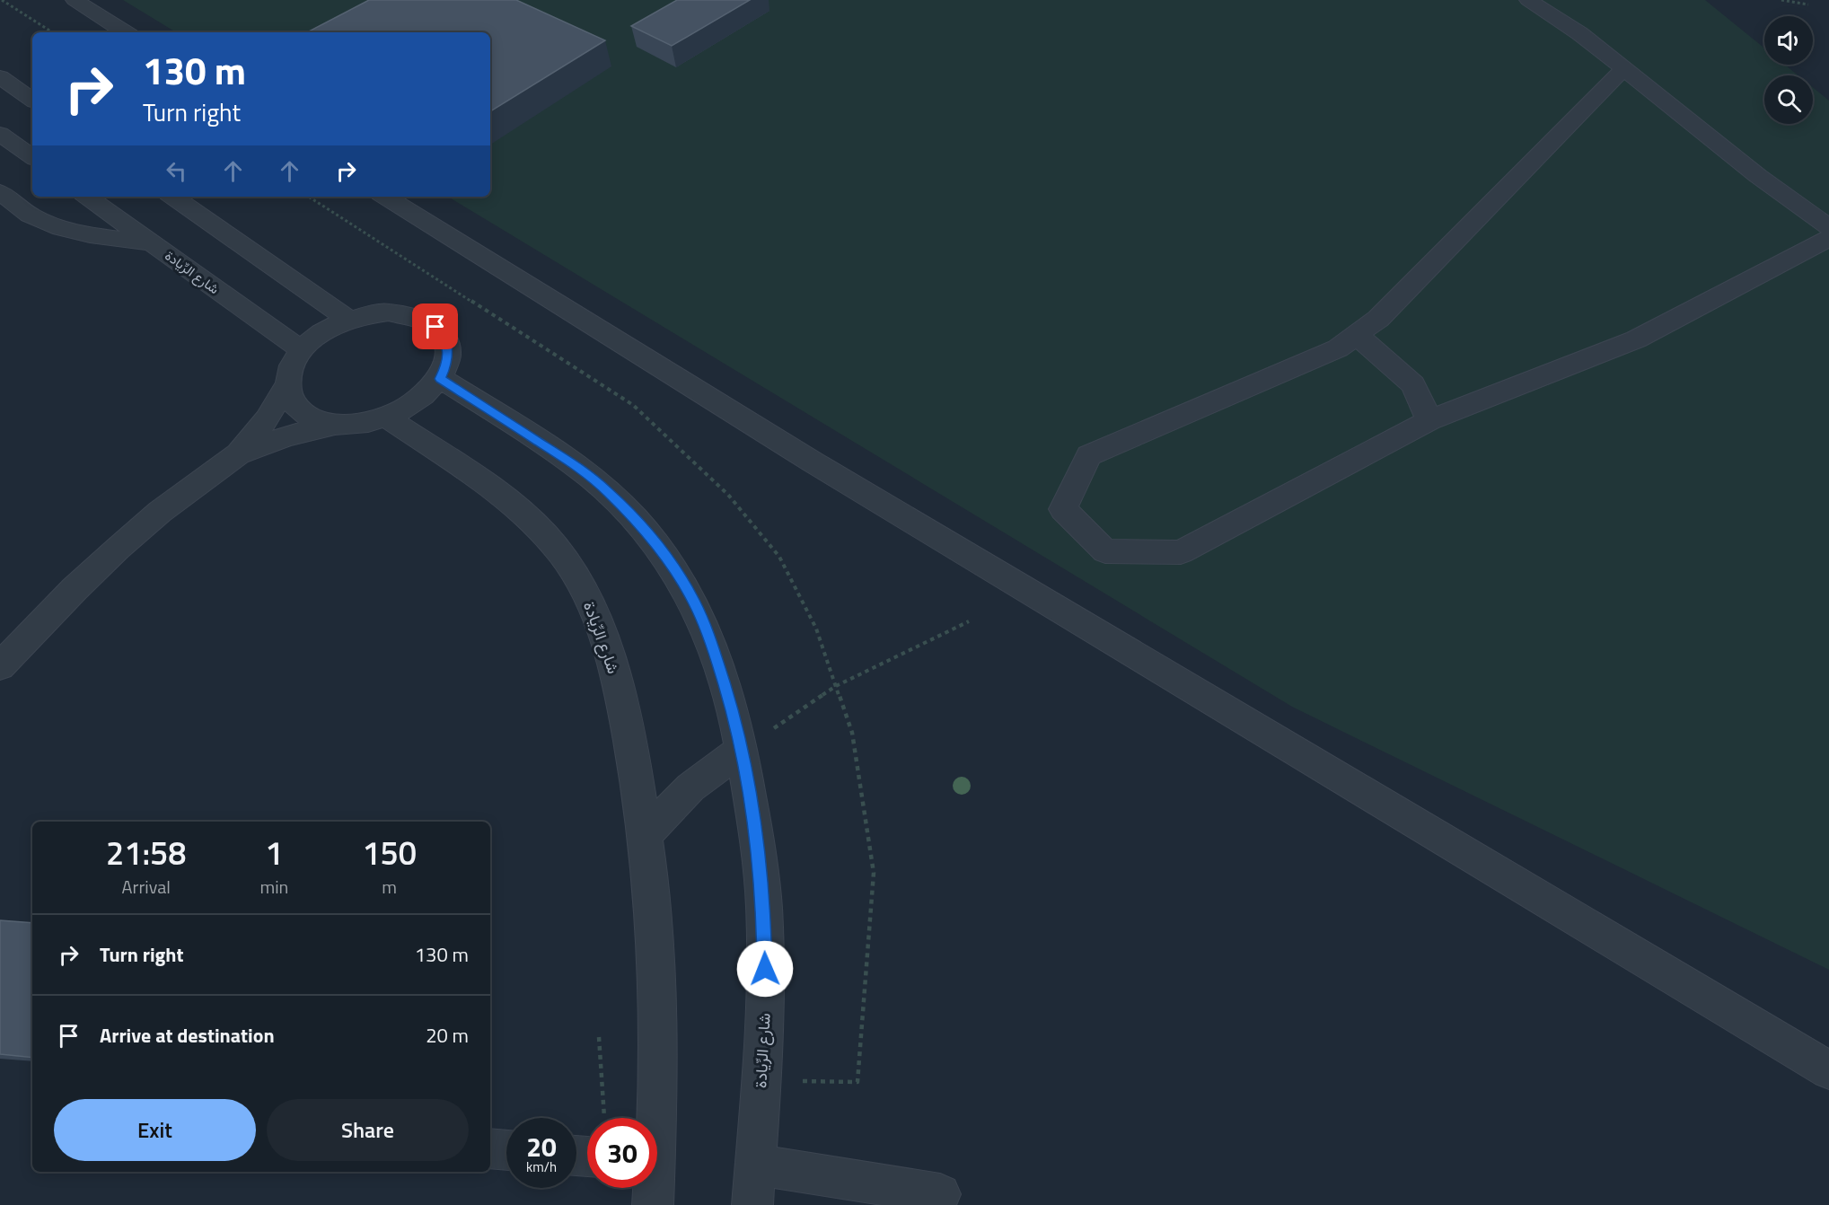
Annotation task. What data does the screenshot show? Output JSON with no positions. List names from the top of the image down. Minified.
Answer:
{"streets":{"street":["شارع الرِّيادة"]},"page":{"turn":["130 m","Turn right"],"eta":["21:58","Arrival","1","min","150","m"],"list":[{"name":"Turn right","value":"130 m"},{"name":"Arrive at destination","value":"20 m"}],"buttons":["Exit","Share"],"speed":"20 km/h","limit":"30"}}
